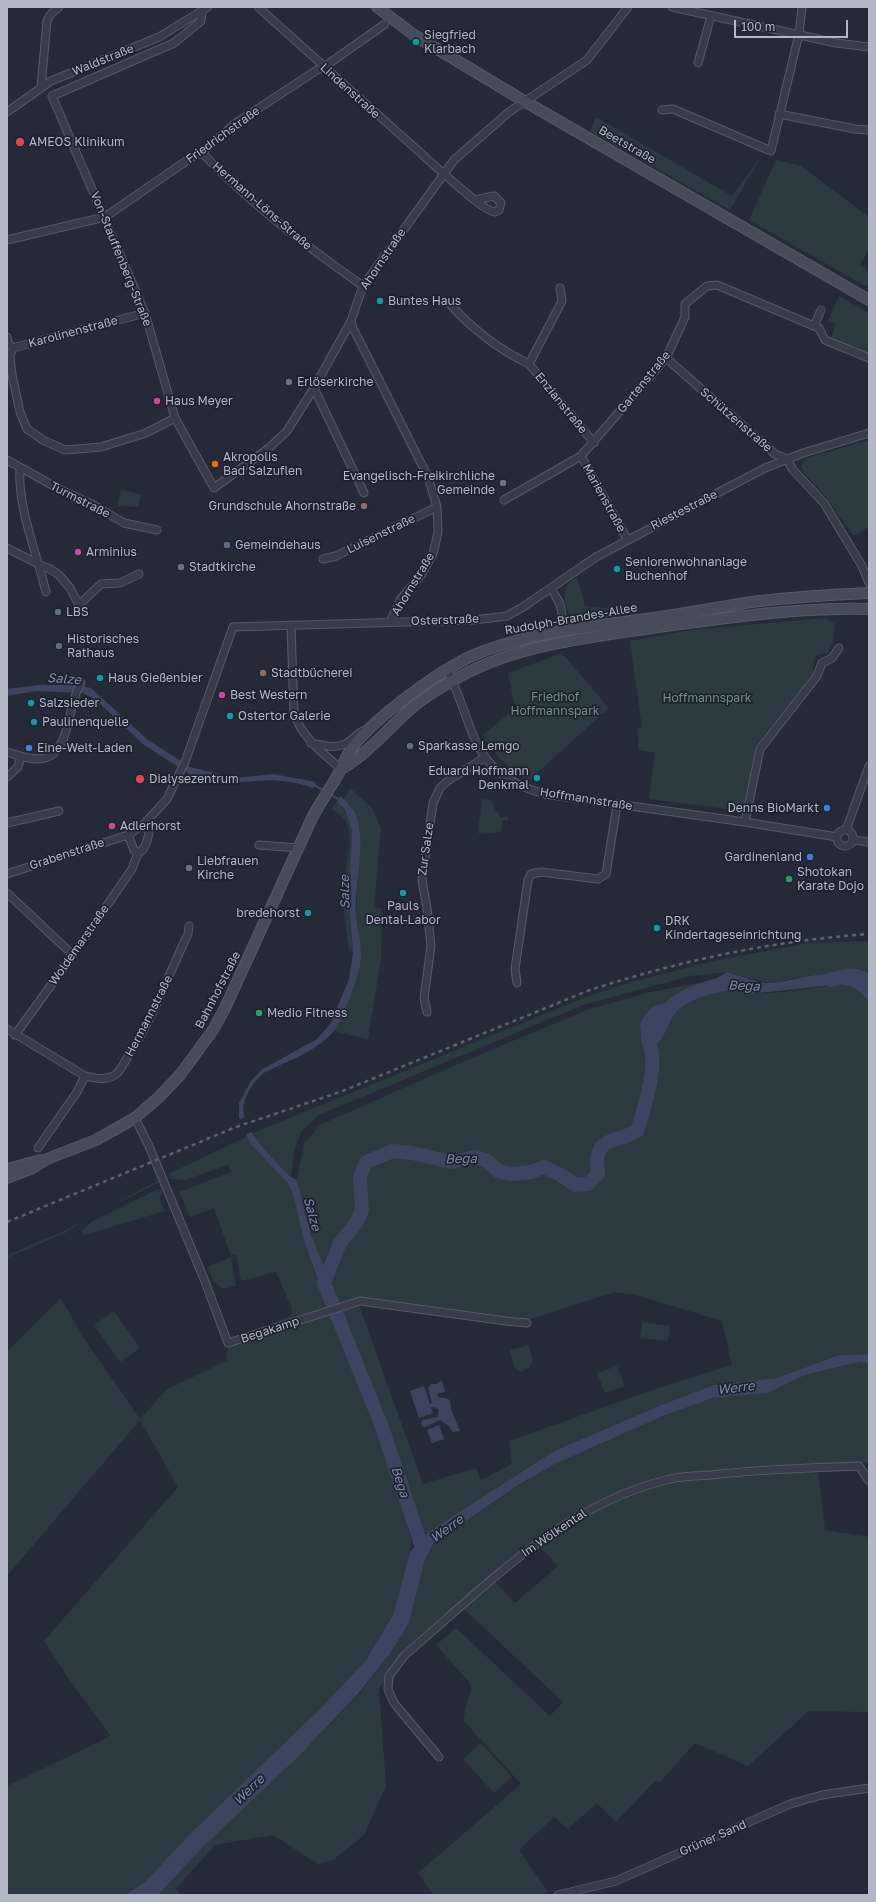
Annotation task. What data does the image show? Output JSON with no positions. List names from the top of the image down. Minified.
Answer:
{"streets":{"main road":["Beetstraße","Rudolph-Brandes-Allee","Bahnhofstraße"],"street":["Waldstraße","Lindenstraße","Friedrichstraße","Hermann-Löns-Straße","Von-Stauffenberg-Straße","Ahornstraße","Karolinenstraße","Gartenstraße","Enzianstraße","Schützenstraße","Marienstraße","Turmstraße","Riestestraße","Luisenstraße","Osterstraße","Hoffmannstraße","Zur Salze","Grabenstraße","Woldemarstraße","Hermannstraße","Begakamp","Im Wölkental","Grüner Sand"]},"crossings":[["Waldstraße","Von-Stauffenberg-Straße"],["Lindenstraße","Friedrichstraße"],["Lindenstraße","Ahornstraße"],["Friedrichstraße","Hermann-Löns-Straße"],["Friedrichstraße","Von-Stauffenberg-Straße"],["Beetstraße","Ahornstraße"],["Hermann-Löns-Straße","Ahornstraße"],["Von-Stauffenberg-Straße","Karolinenstraße"],["Ahornstraße","Luisenstraße"],["Ahornstraße","Osterstraße"],["Gartenstraße","Enzianstraße"],["Gartenstraße","Schützenstraße"],["Gartenstraße","Marienstraße"],["Schützenstraße","Riestestraße"],["Marienstraße","Riestestraße"],["Riestestraße","Osterstraße"],["Rudolph-Brandes-Allee","Hoffmannstraße"],["Rudolph-Brandes-Allee","Bahnhofstraße"],["Osterstraße","Grabenstraße"],["Osterstraße","Woldemarstraße"],["Hoffmannstraße","Zur Salze"],["Grabenstraße","Woldemarstraße"],["Woldemarstraße","Hermannstraße"],["Bahnhofstraße","Begakamp"]],"water":["Salze","Bega","Werre"],"parks":["Friedhof Hoffmannspark","Hoffmannspark"],"places":["Siegfried Klarbach","AMEOS Klinikum","Buntes Haus","Erlöserkirche","Haus Meyer","Akropolis Bad Salzuflen","Evangelisch-Freikirchliche Gemeinde","Grundschule Ahornstraße","Gemeindehaus","Arminius","Stadtkirche","Seniorenwohnanlage Buchenhof","LBS","Historisches Rathaus","Stadtbücherei","Haus Gießenbier","Best Western","Salzsieder","Ostertor Galerie","Paulinenquelle","Sparkasse Lemgo","Eine-Welt-Laden","Eduard Hoffmann Denkmal","Dialysezentrum","Denns BioMarkt","Adlerhorst","Gardinenland","Liebfrauen Kirche","Shotokan Karate Dojo","Pauls Dental-Labor","bredehorst","DRK Kindertageseinrichtung","Medio Fitness"],"scale_bar":"100 m"}
